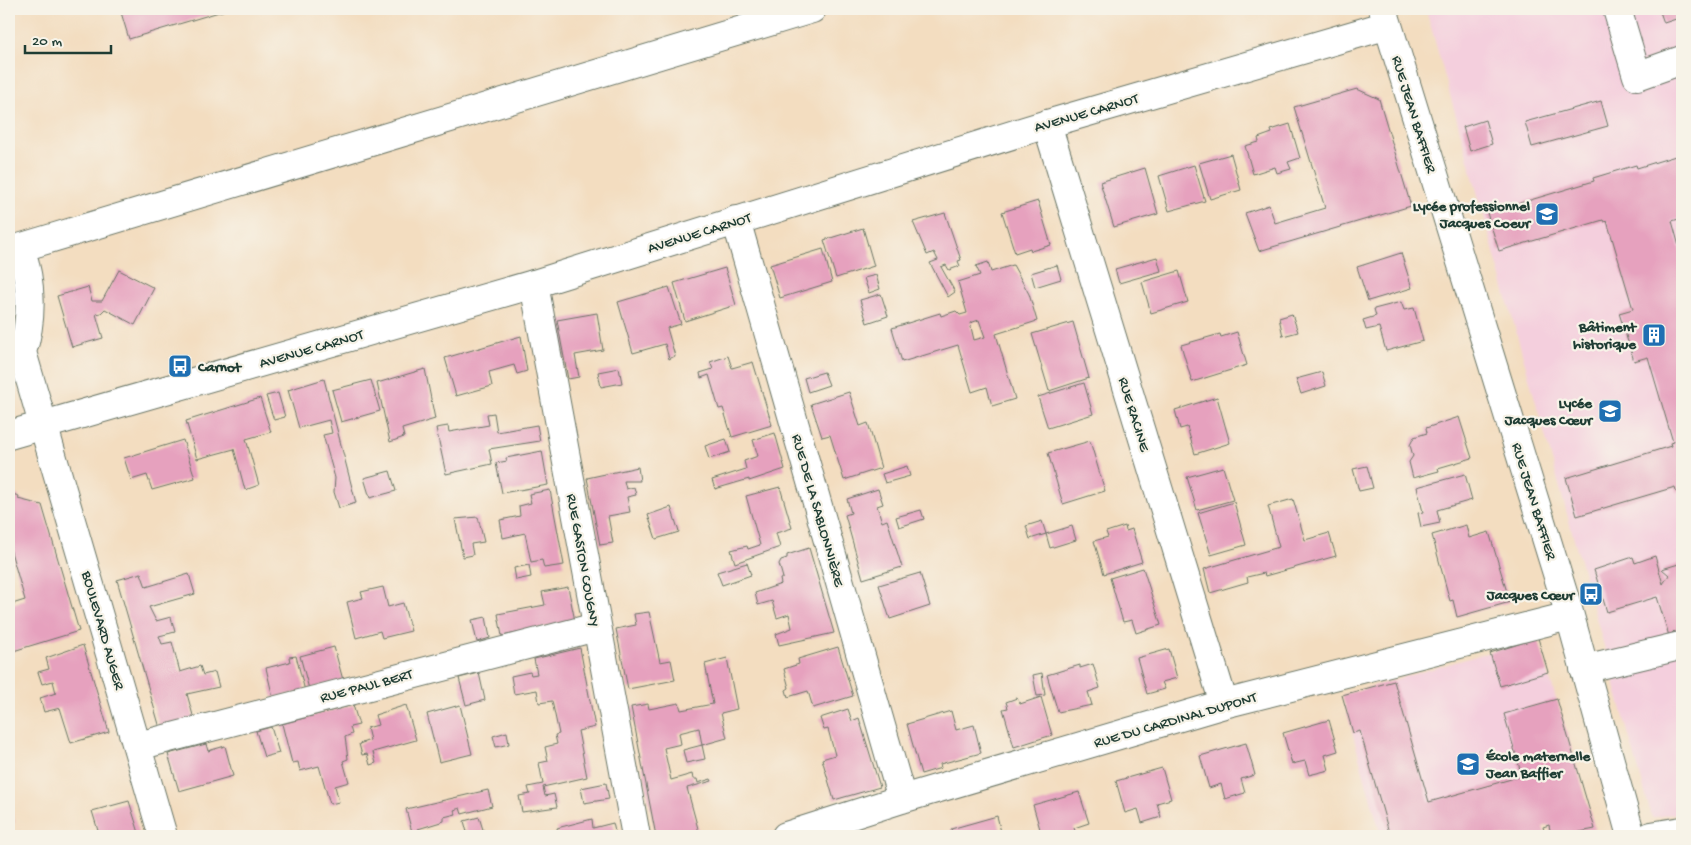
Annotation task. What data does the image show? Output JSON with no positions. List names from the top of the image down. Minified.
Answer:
{"streets":{"street":["AVENUE CARNOT","RUE JEAN BAFFIER","RUE RACINE","RUE DE LA SABLONNIÈRE","RUE GASTON COUGNY","BOULEVARD AUGER","RUE PAUL BERT","RUE DU CARDINAL DUPONT"]},"crossings":[["AVENUE CARNOT","RUE JEAN BAFFIER"],["AVENUE CARNOT","RUE RACINE"],["AVENUE CARNOT","RUE DE LA SABLONNIÈRE"],["AVENUE CARNOT","RUE GASTON COUGNY"],["AVENUE CARNOT","BOULEVARD AUGER"],["RUE JEAN BAFFIER","RUE DU CARDINAL DUPONT"],["RUE RACINE","RUE DU CARDINAL DUPONT"],["RUE DE LA SABLONNIÈRE","RUE DU CARDINAL DUPONT"],["RUE GASTON COUGNY","RUE PAUL BERT"],["BOULEVARD AUGER","RUE PAUL BERT"]],"places":{"school or university":["Lycée professionnel Jacques Coeur","Lycée Jacques Cœur","École maternelle Jean Baffier"],"building":["Bâtiment historique"],"bus stop":["Carnot","Jacques Cœur"]},"scale_bar":"20 m"}
